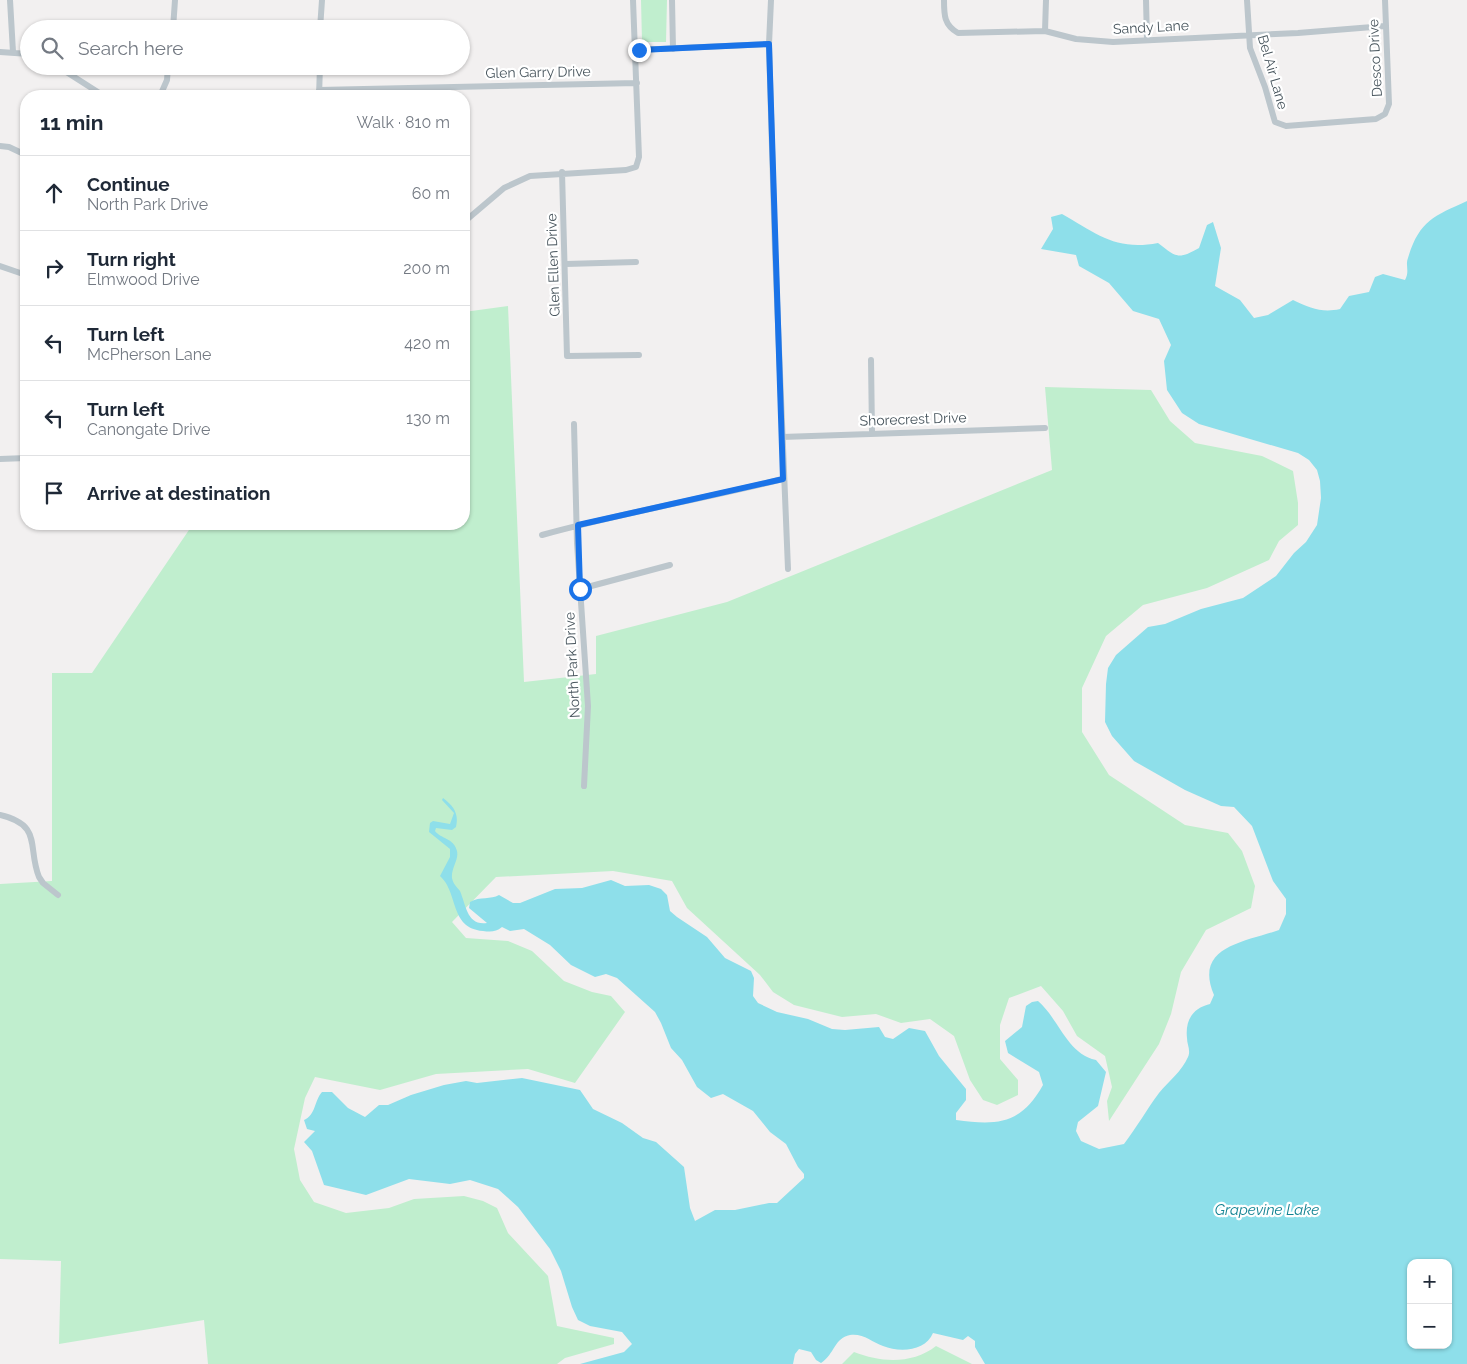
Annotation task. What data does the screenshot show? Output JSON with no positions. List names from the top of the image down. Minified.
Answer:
{"streets":{"street":["Sandy Lane","Desco Drive","Glen Garry Drive","Bel Air Lane","Glen Ellen Drive","Shorecrest Drive","North Park Drive"]},"crossings":[["Sandy Lane","Desco Drive"],["Sandy Lane","Bel Air Lane"],["Desco Drive","Bel Air Lane"]],"water":["Grapevine Lake"],"page":{"search":"Search here","heading":["11 min","Walk · 810 m"],"list":[["Continue","North Park Drive","60 m"],["Turn right","Elmwood Drive","200 m"],["Turn left","McPherson Lane","420 m"],["Turn left","Canongate Drive","130 m"],"Arrive at destination"],"map_buttons":["+","−"]}}
